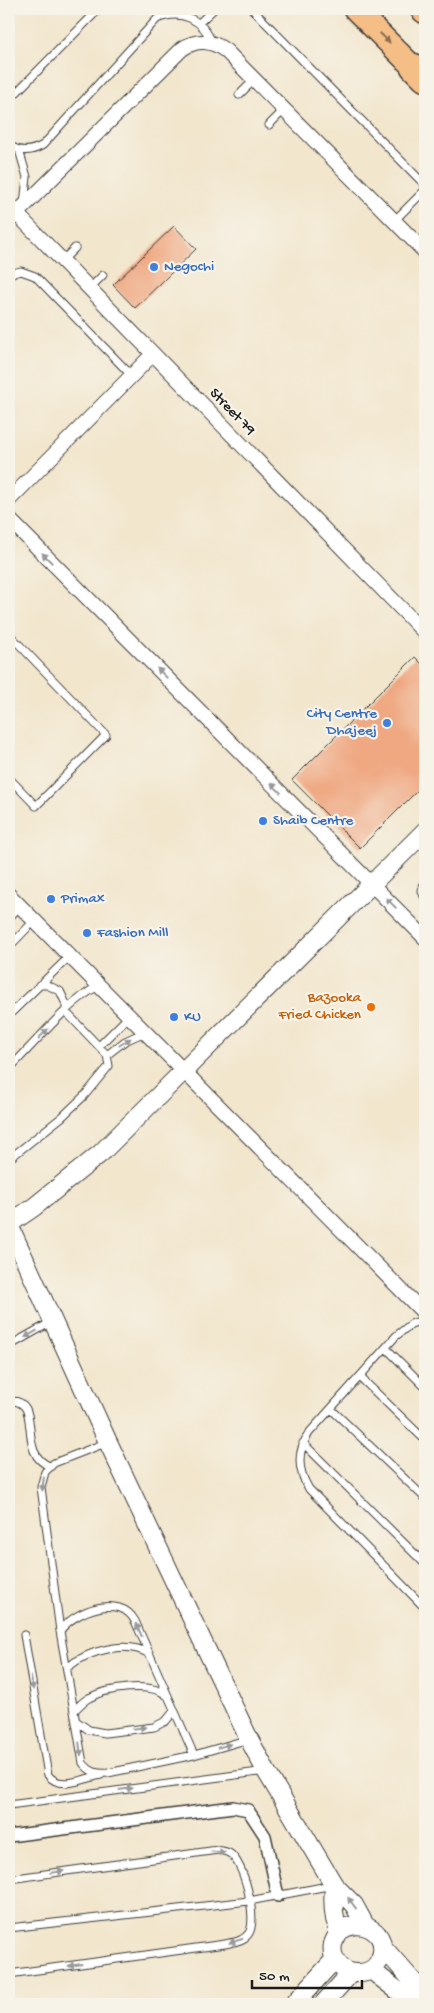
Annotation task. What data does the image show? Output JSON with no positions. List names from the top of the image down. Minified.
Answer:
{"streets":{"street":["Street 79"]},"places":["Negochi","City Centre Dhajeej","Shaib Centre","Primax","Fashion Mill","Bazooka Fried Chicken","KU"],"scale_bar":"50 m"}
